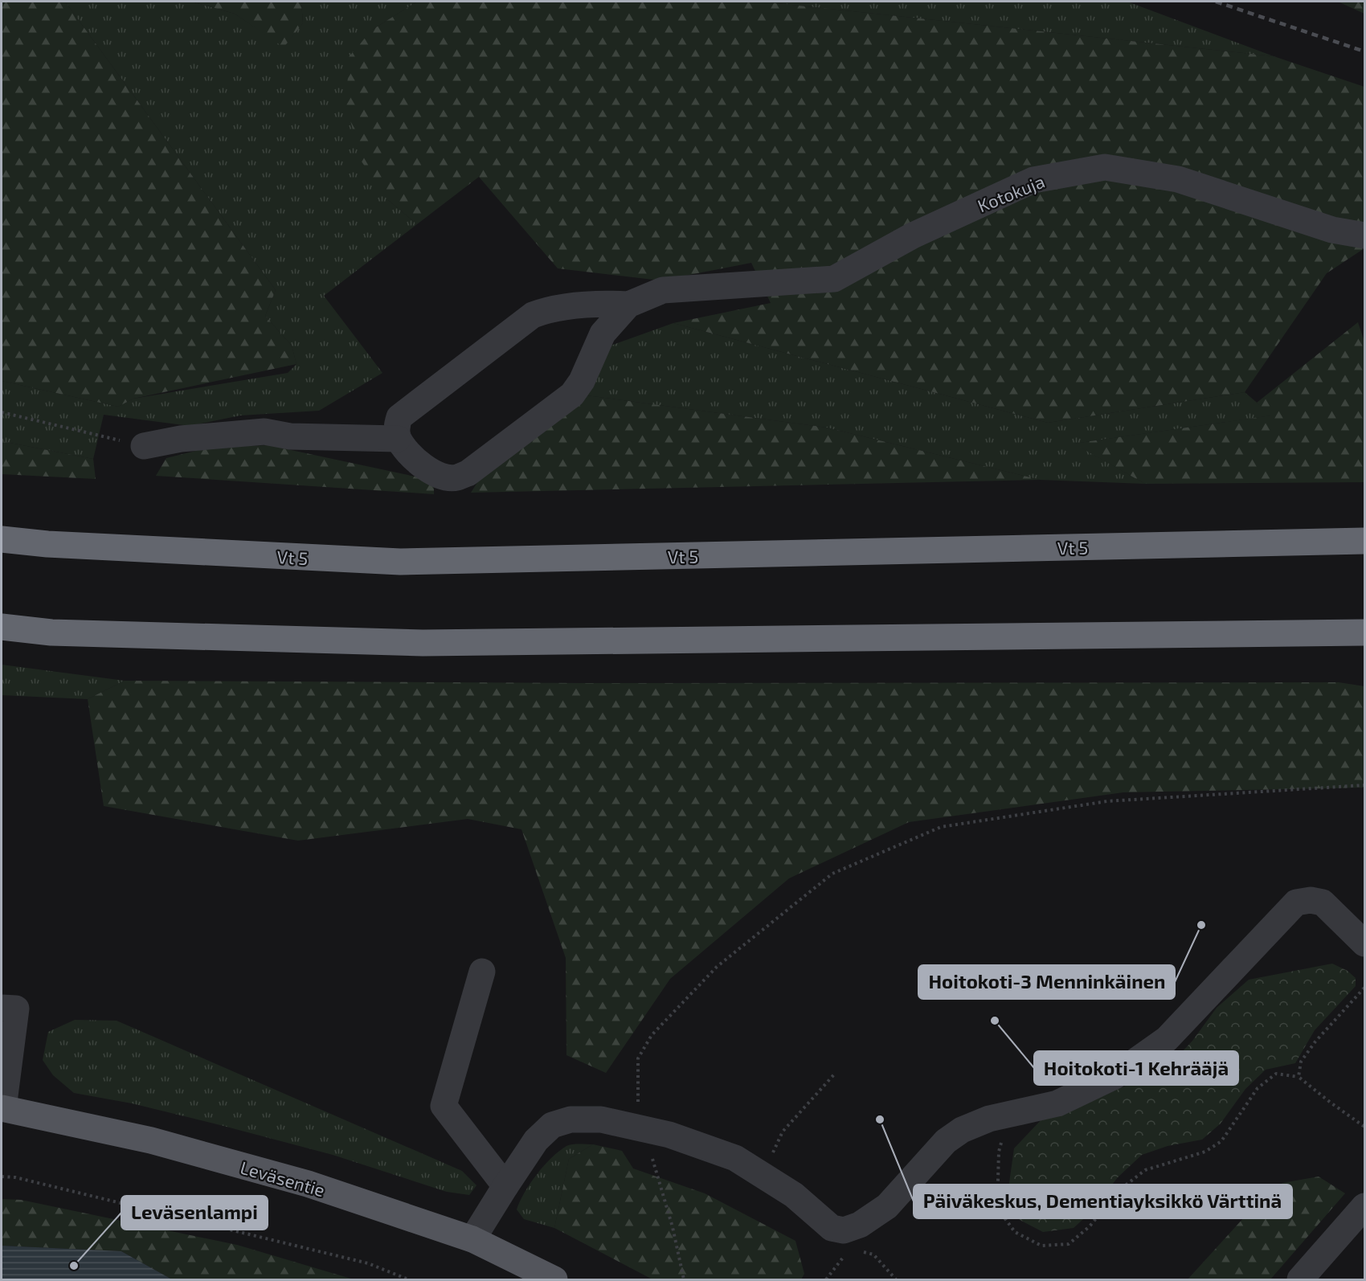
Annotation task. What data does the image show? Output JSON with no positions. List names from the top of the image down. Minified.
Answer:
{"streets":{"highway":["Vt 5"],"main road":["Leväsentie"],"street":["Kotokuja"]},"places":["Hoitokoti-3 Menninkäinen","Hoitokoti-1 Kehrääjä","Päiväkeskus, Dementiayksikkö Värttinä","Leväsenlampi"]}
